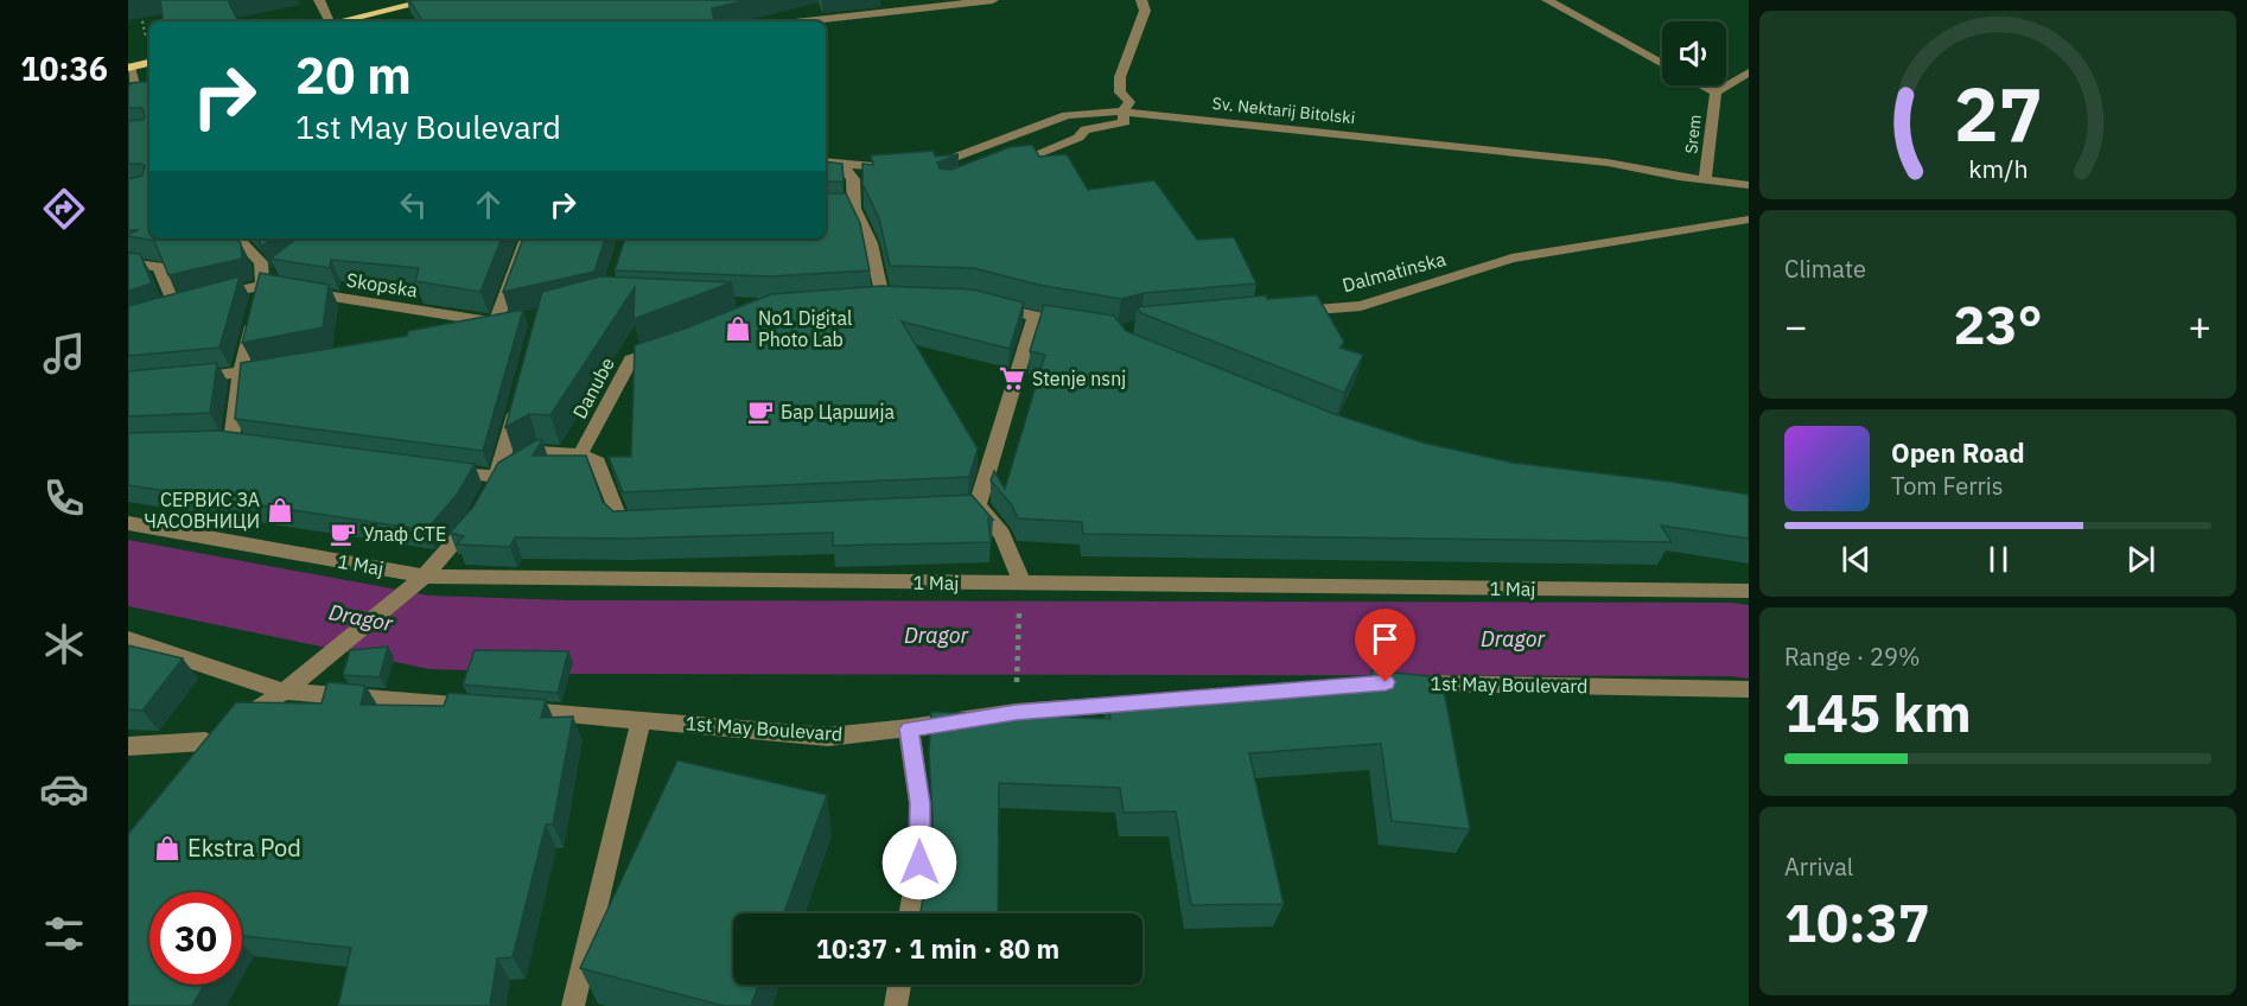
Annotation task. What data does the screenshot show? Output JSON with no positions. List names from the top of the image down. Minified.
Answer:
{"streets":{"street":["Sv. Nektarij Bitolski","Srem","Dalmatinska","Skopska","Danube","1 Maj","1st May Boulevard"]},"crossings":[["Sv. Nektarij Bitolski","Srem"]],"water":["Dragor"],"places":{"shop":["No1 Digital Photo Lab","СЕРВИС ЗА ЧАСОВНИЦИ","Ekstra Pod"],"supermarket":["Stenje nsnj"],"cafe":["Бар Царшија","Улаф СТЕ"]},"page":{"tabs":"10:36","turn":["20 m","1st May Boulevard"],"tile":["Climate",["Range · 29%","145 km"],["Arrival","10:37"]],"heat":["−","23°","+"],"song":["Open Road","Tom Ferris"],"limit":"30","trip":"10:37 · 1 min · 80 m","gauge":["27","km/h"]}}
